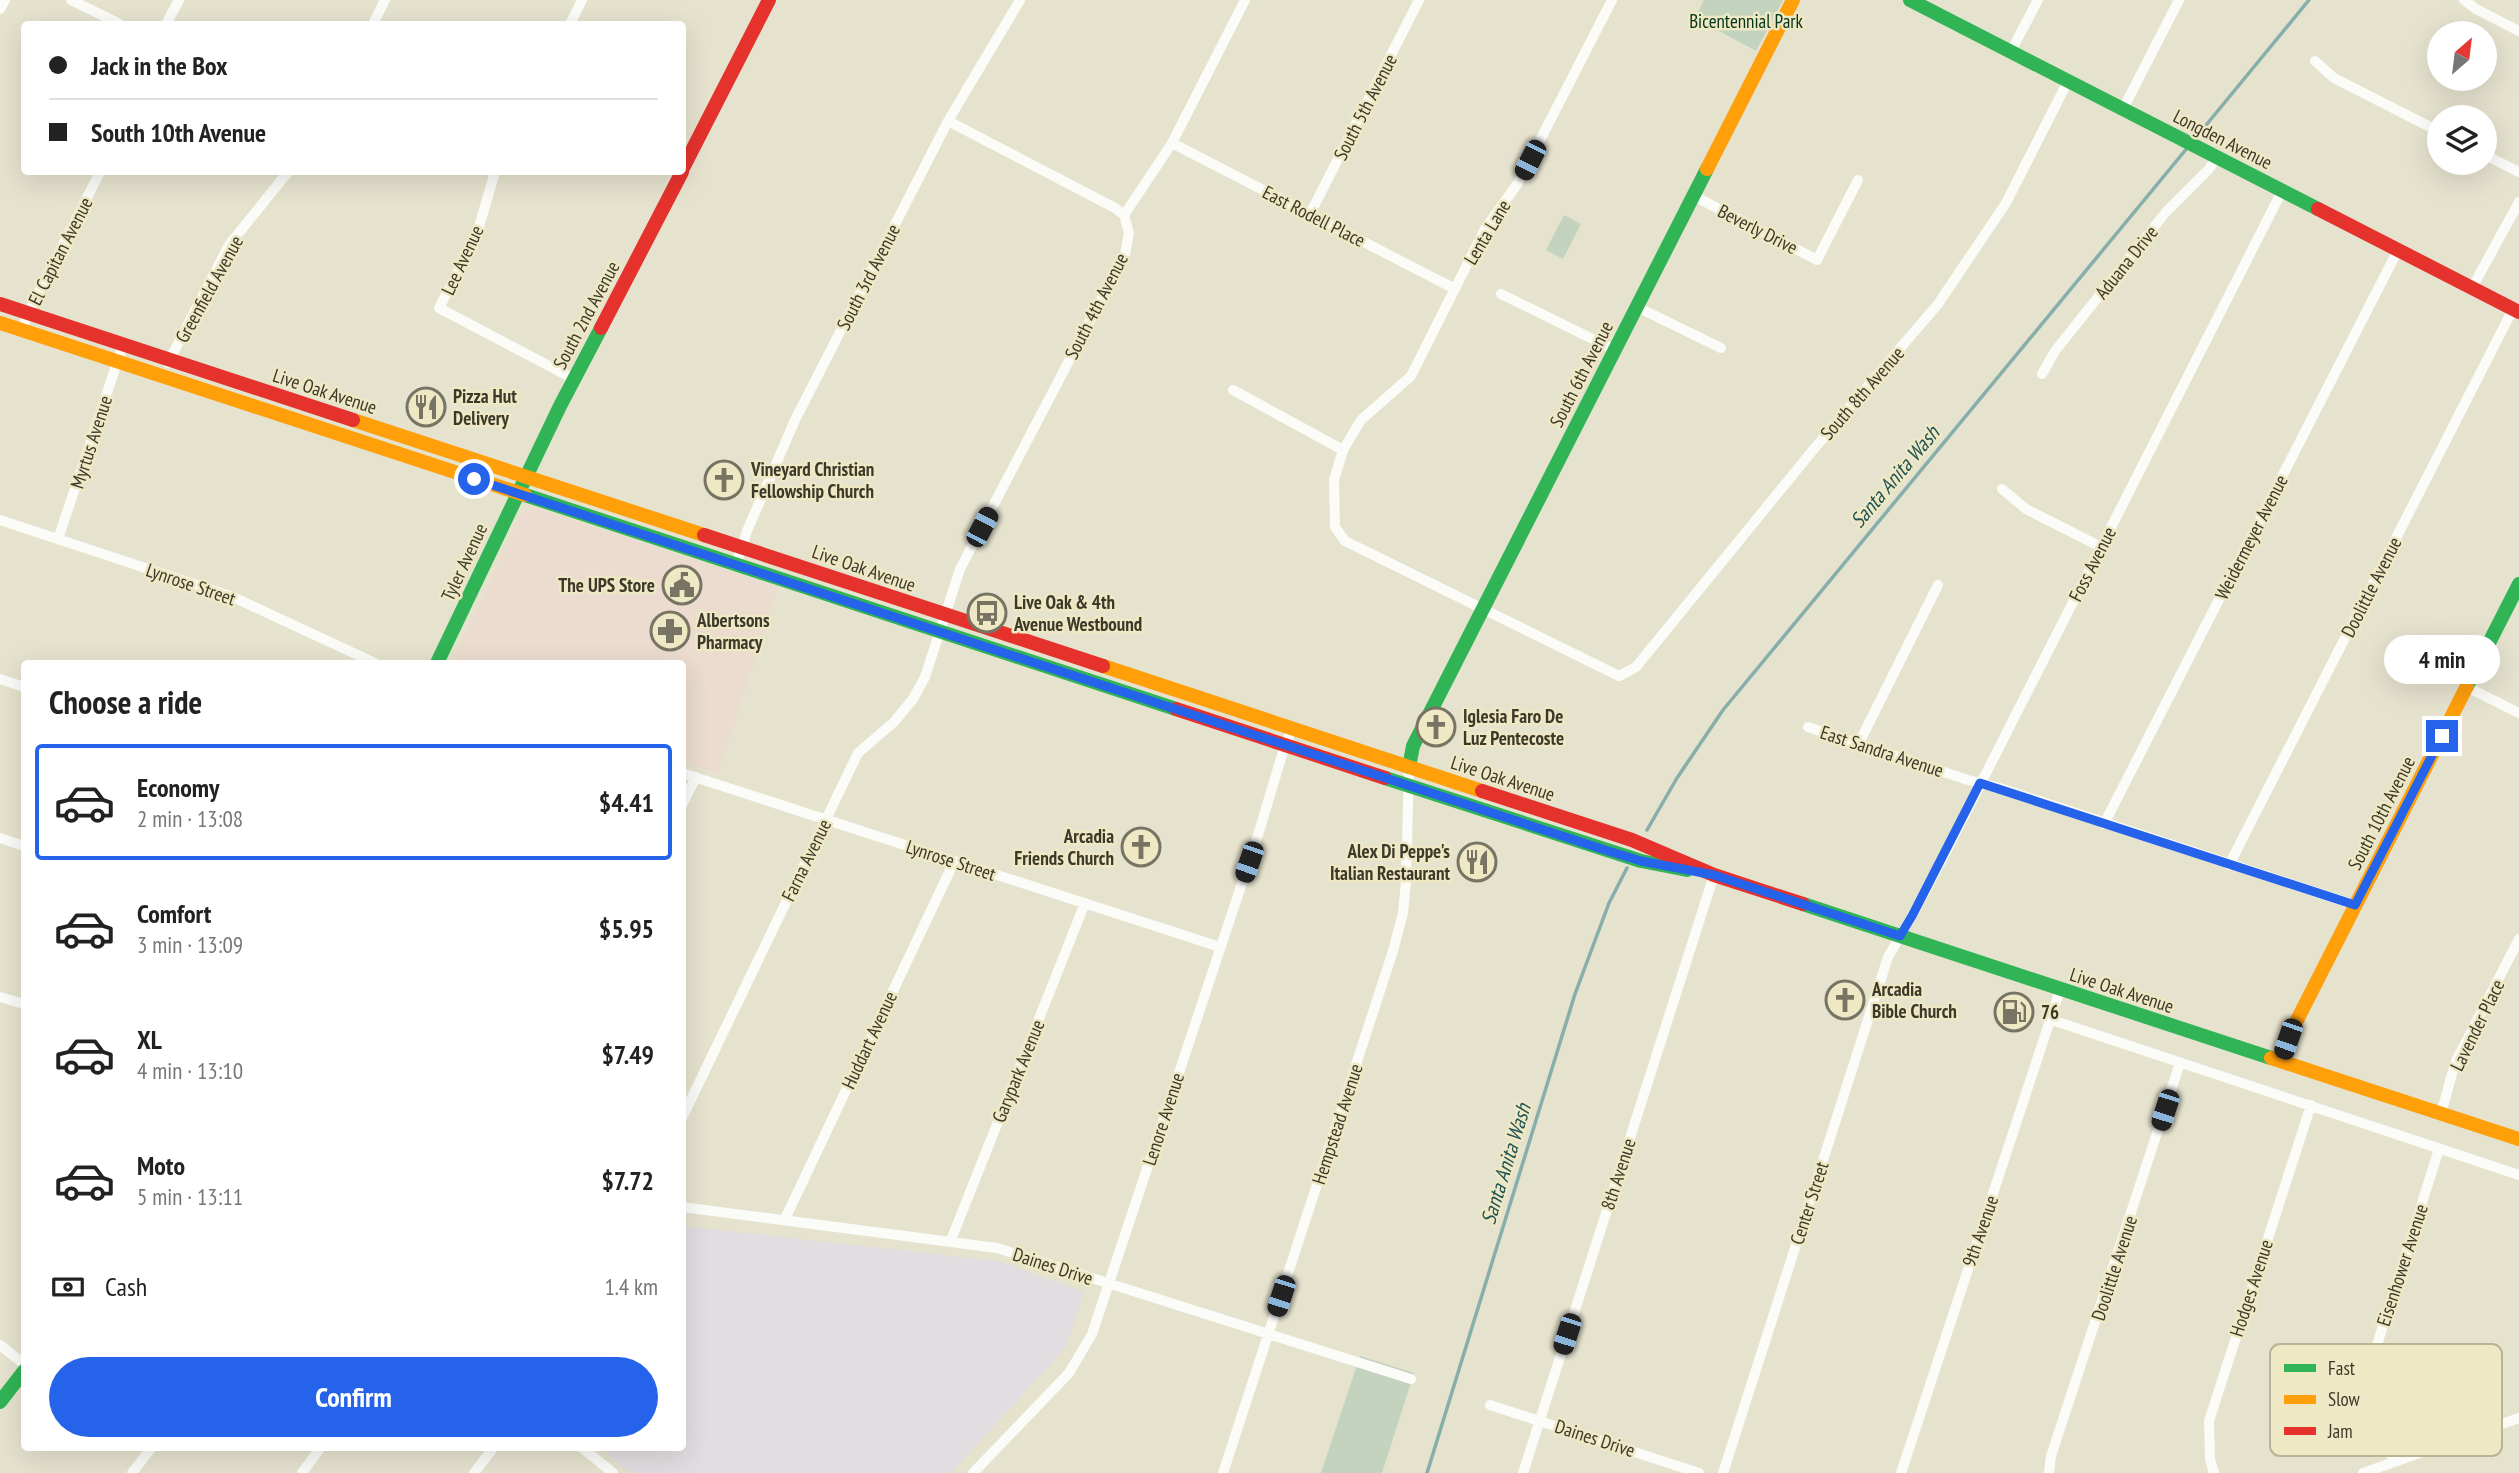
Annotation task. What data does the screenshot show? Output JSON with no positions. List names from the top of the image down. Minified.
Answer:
{"streets":{"main road":["Longden Avenue","South 2nd Avenue","South 6th Avenue","Live Oak Avenue","Tyler Avenue","South 10th Avenue"],"street":["South 5th Avenue","East Rodell Place","Beverly Drive","Lenta Lane","El Capitan Avenue","Lee Avenue","Aduana Drive","South 3rd Avenue","Greenfield Avenue","South 4th Avenue","South 8th Avenue","Myrtus Avenue","Weidermeyer Avenue","Foss Avenue","Lynrose Street","Doolittle Avenue","East Sandra Avenue","Farna Avenue","Lavender Place","Huddart Avenue","Garypark Avenue","Lenore Avenue","Hempstead Avenue","8th Avenue","Center Street","9th Avenue","Eisenhower Avenue","Daines Drive","Hodges Avenue"]},"crossings":[["South 5th Avenue","East Rodell Place"],["Longden Avenue","Aduana Drive"],["Longden Avenue","South 8th Avenue"],["Longden Avenue","Weidermeyer Avenue"],["Longden Avenue","Foss Avenue"],["Longden Avenue","Doolittle Avenue"],["East Rodell Place","Lenta Lane"],["Beverly Drive","South 6th Avenue"],["El Capitan Avenue","Live Oak Avenue"],["Lee Avenue","South 2nd Avenue"],["South 3rd Avenue","Live Oak Avenue"],["Greenfield Avenue","Live Oak Avenue"],["South 4th Avenue","Live Oak Avenue"],["South 4th Avenue","Farna Avenue"],["South 2nd Avenue","Live Oak Avenue"],["South 2nd Avenue","Tyler Avenue"],["South 6th Avenue","Live Oak Avenue"],["South 6th Avenue","South 8th Avenue"],["South 6th Avenue","Hempstead Avenue"],["Live Oak Avenue","Myrtus Avenue"],["Live Oak Avenue","Tyler Avenue"],["Live Oak Avenue","Foss Avenue"],["Live Oak Avenue","South 10th Avenue"],["Live Oak Avenue","Farna Avenue"],["Live Oak Avenue","Lavender Place"],["Live Oak Avenue","Lenore Avenue"],["Live Oak Avenue","Hempstead Avenue"],["Live Oak Avenue","8th Avenue"],["Live Oak Avenue","Center Street"],["Live Oak Avenue","9th Avenue"],["Myrtus Avenue","Lynrose Street"],["Weidermeyer Avenue","East Sandra Avenue"],["Foss Avenue","East Sandra Avenue"],["Foss Avenue","Center Street"],["Lynrose Street","Farna Avenue"],["Lynrose Street","Huddart Avenue"],["Lynrose Street","Garypark Avenue"],["Lynrose Street","Lenore Avenue"],["Doolittle Avenue","East Sandra Avenue"],["East Sandra Avenue","South 10th Avenue"],["Huddart Avenue","Daines Drive"],["Garypark Avenue","Daines Drive"],["Lenore Avenue","Daines Drive"],["Hempstead Avenue","Daines Drive"],["8th Avenue","Daines Drive"]],"water":["Santa Anita Wash"],"parks":["Bicentennial Park"],"places":{"restaurant":["Pizza Hut Delivery","Alex Di Peppe's Italian Restaurant"],"church":["Vineyard Christian Fellowship Church","Iglesia Faro De Luz Pentecoste","Arcadia Friends Church","Arcadia Bible Church"],"public building":["The UPS Store"],"bus stop":["Live Oak & 4th Avenue Westbound"],"pharmacy":["Albertsons Pharmacy"],"fuel station":["76"]},"legend":["Fast","Slow","Jam"],"north":"top right","page":{"banner":["Jack in the Box","South 10th Avenue"],"bubble":"4 min","heading":"Choose a ride","list":[{"name":"Economy","note":"2 min · 13:08","value":"$4.41"},{"name":"Comfort","note":"3 min · 13:09","value":"$5.95"},{"name":"XL","note":"4 min · 13:10","value":"$7.49"},{"name":"Moto","note":"5 min · 13:11","value":"$7.72"}],"pay":["Cash","1.4 km"],"buttons":"Confirm"}}
